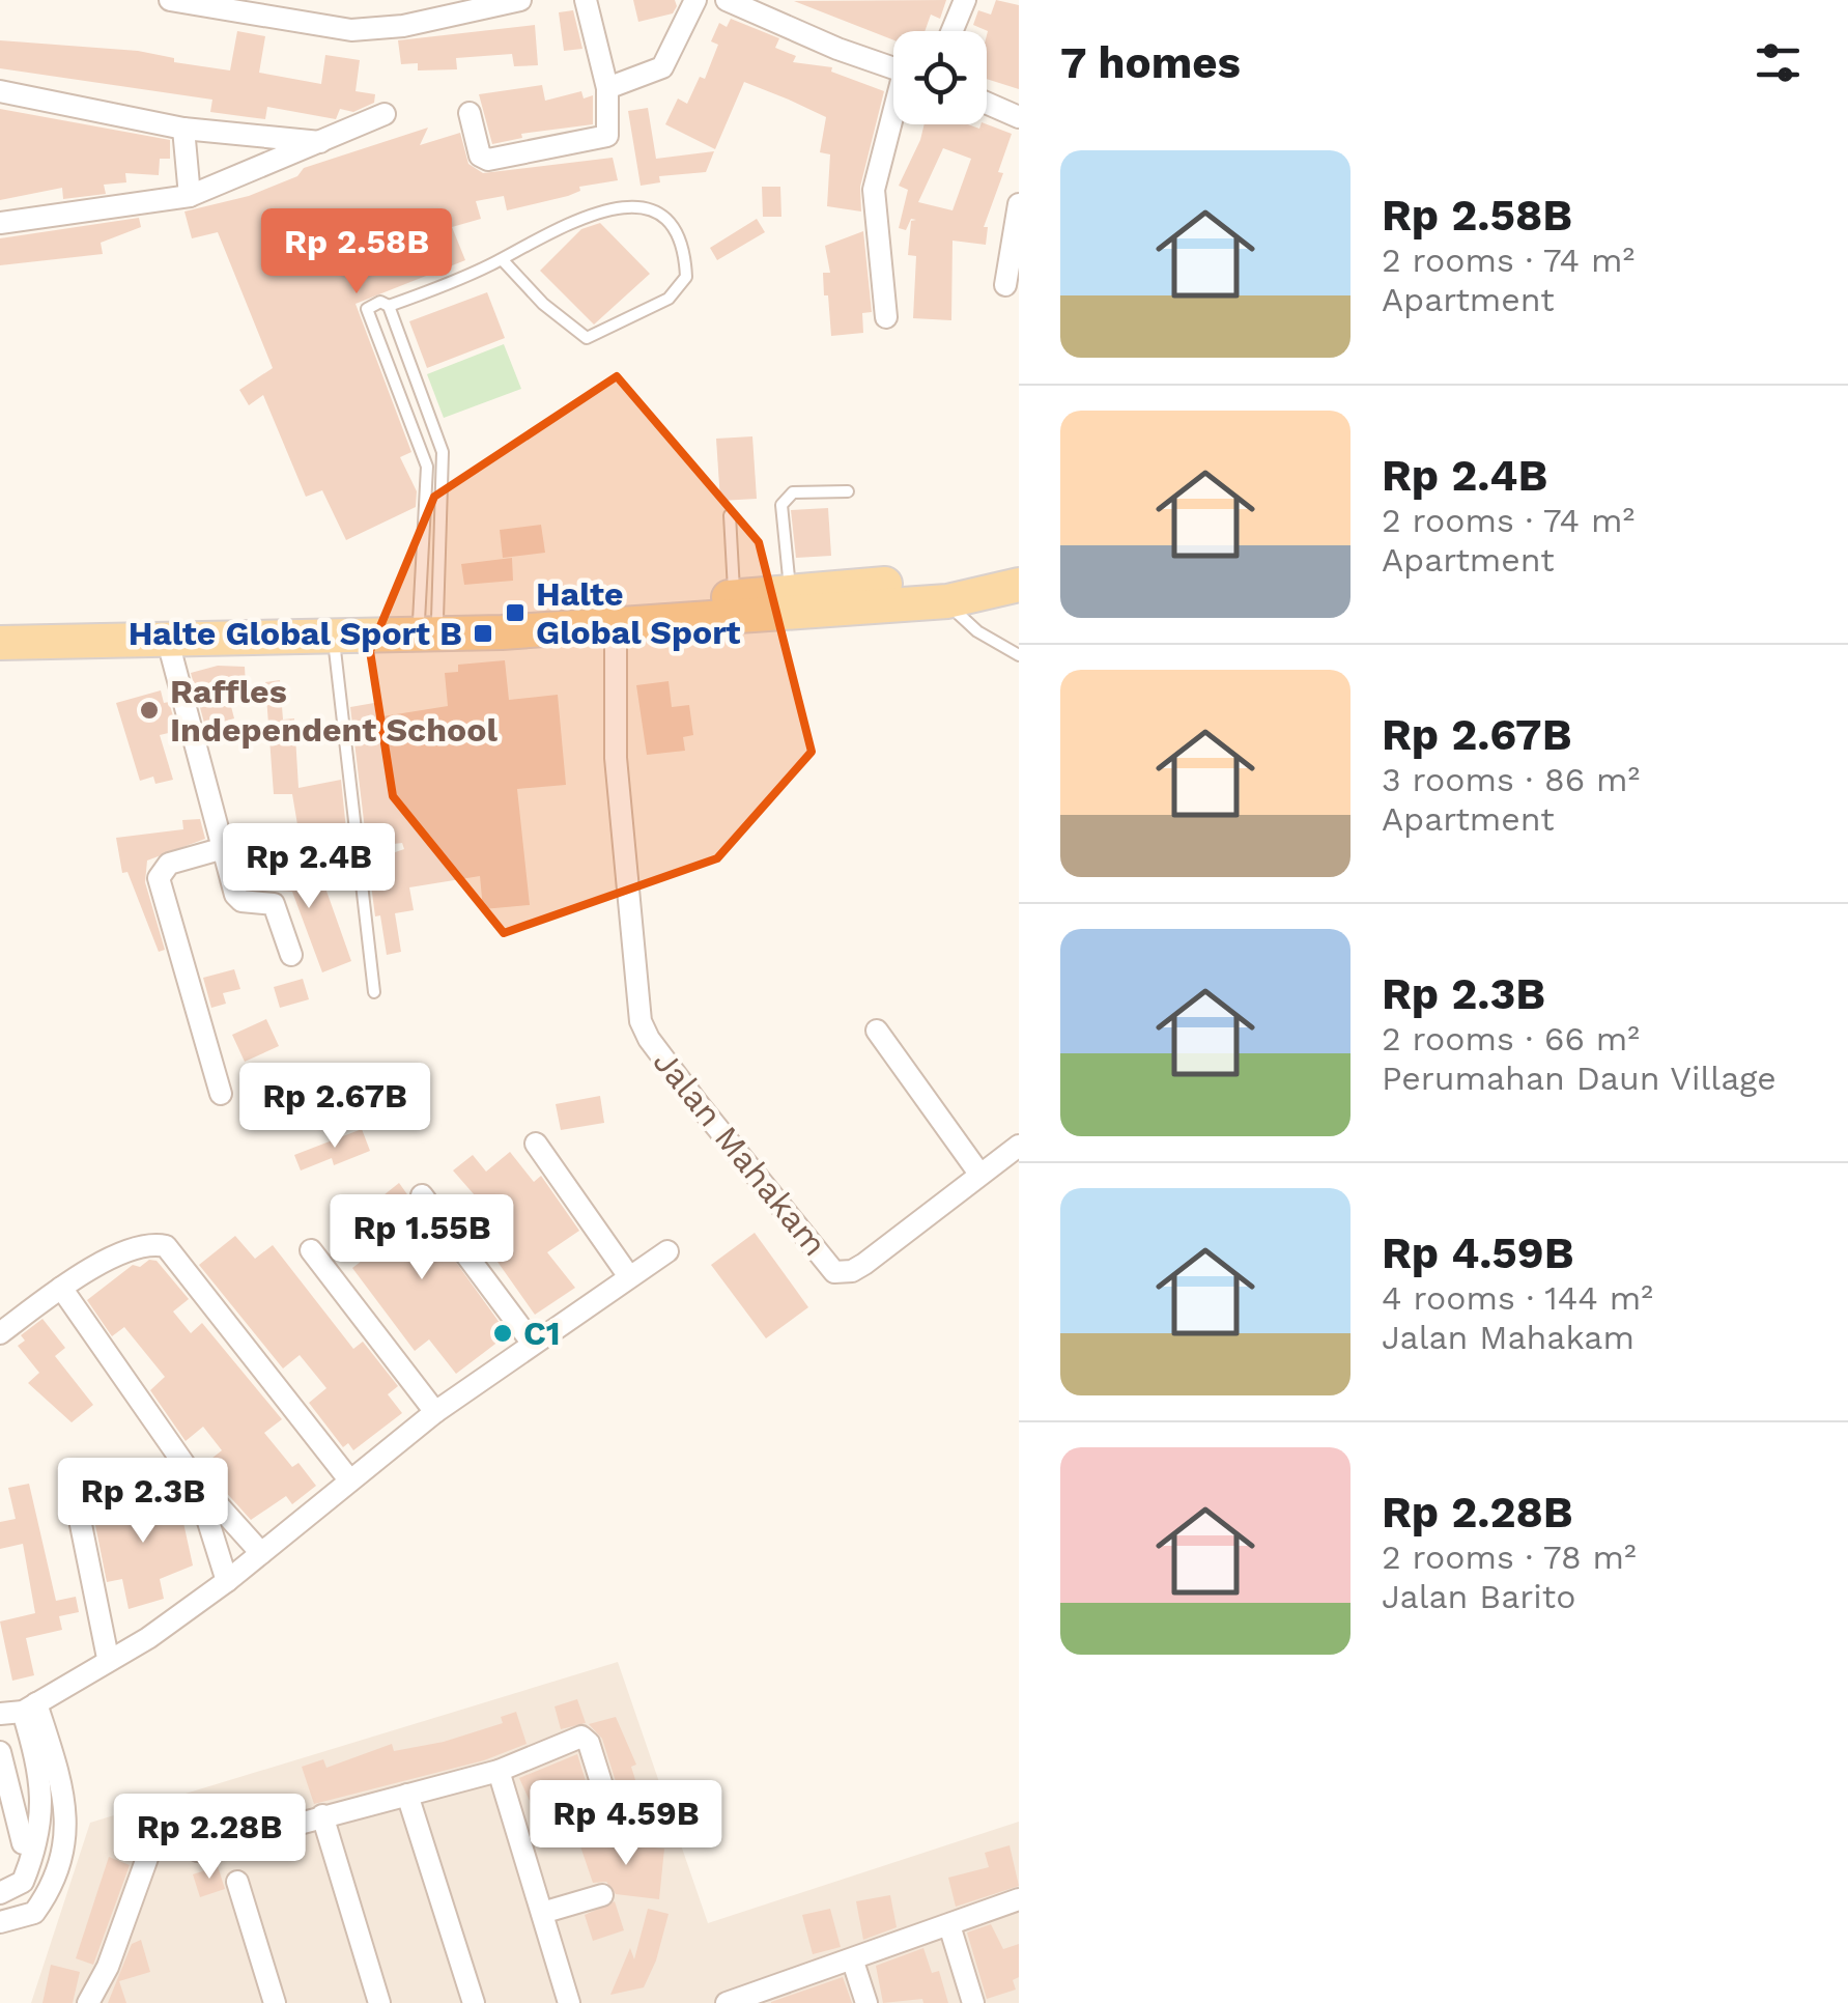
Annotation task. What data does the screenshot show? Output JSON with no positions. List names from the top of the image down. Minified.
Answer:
{"streets":{"street":["Jalan Mahakam"]},"places":{"transit":["Halte Global Sport","Halte Global Sport B"],"other":["Raffles Independent School","C1"]},"page":{"heading":"7 homes","list":[{"name":"Rp 2.58B","note":"2 rooms · 74 m² · Apartment"},{"name":"Rp 2.4B","note":"2 rooms · 74 m² · Apartment"},{"name":"Rp 2.67B","note":"3 rooms · 86 m² · Apartment"},{"name":"Rp 2.3B","note":"2 rooms · 66 m² · Perumahan Daun Village"},{"name":"Rp 4.59B","note":"4 rooms · 144 m² · Jalan Mahakam"},{"name":"Rp 2.28B","note":"2 rooms · 78 m² · Jalan Barito"}],"price":["Rp 2.58B","Rp 2.4B","Rp 2.67B","Rp 1.55B","Rp 2.3B","Rp 4.59B","Rp 2.28B"]}}
